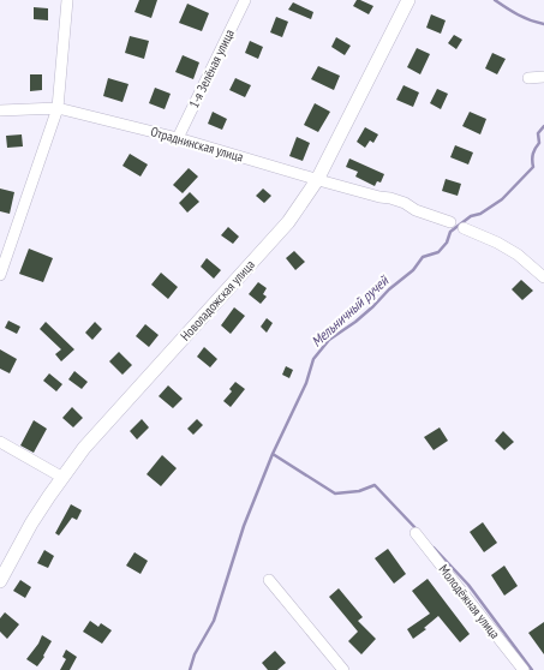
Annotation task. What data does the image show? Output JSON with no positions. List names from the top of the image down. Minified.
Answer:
{"streets":{"street":["1-я Зелёная улица","Отраднинская улица","Новоладожская улица","Молодёжная улица"]},"crossings":[["1-я Зелёная улица","Отраднинская улица"],["Отраднинская улица","Новоладожская улица"]],"water":["Мельничный ручей"]}
